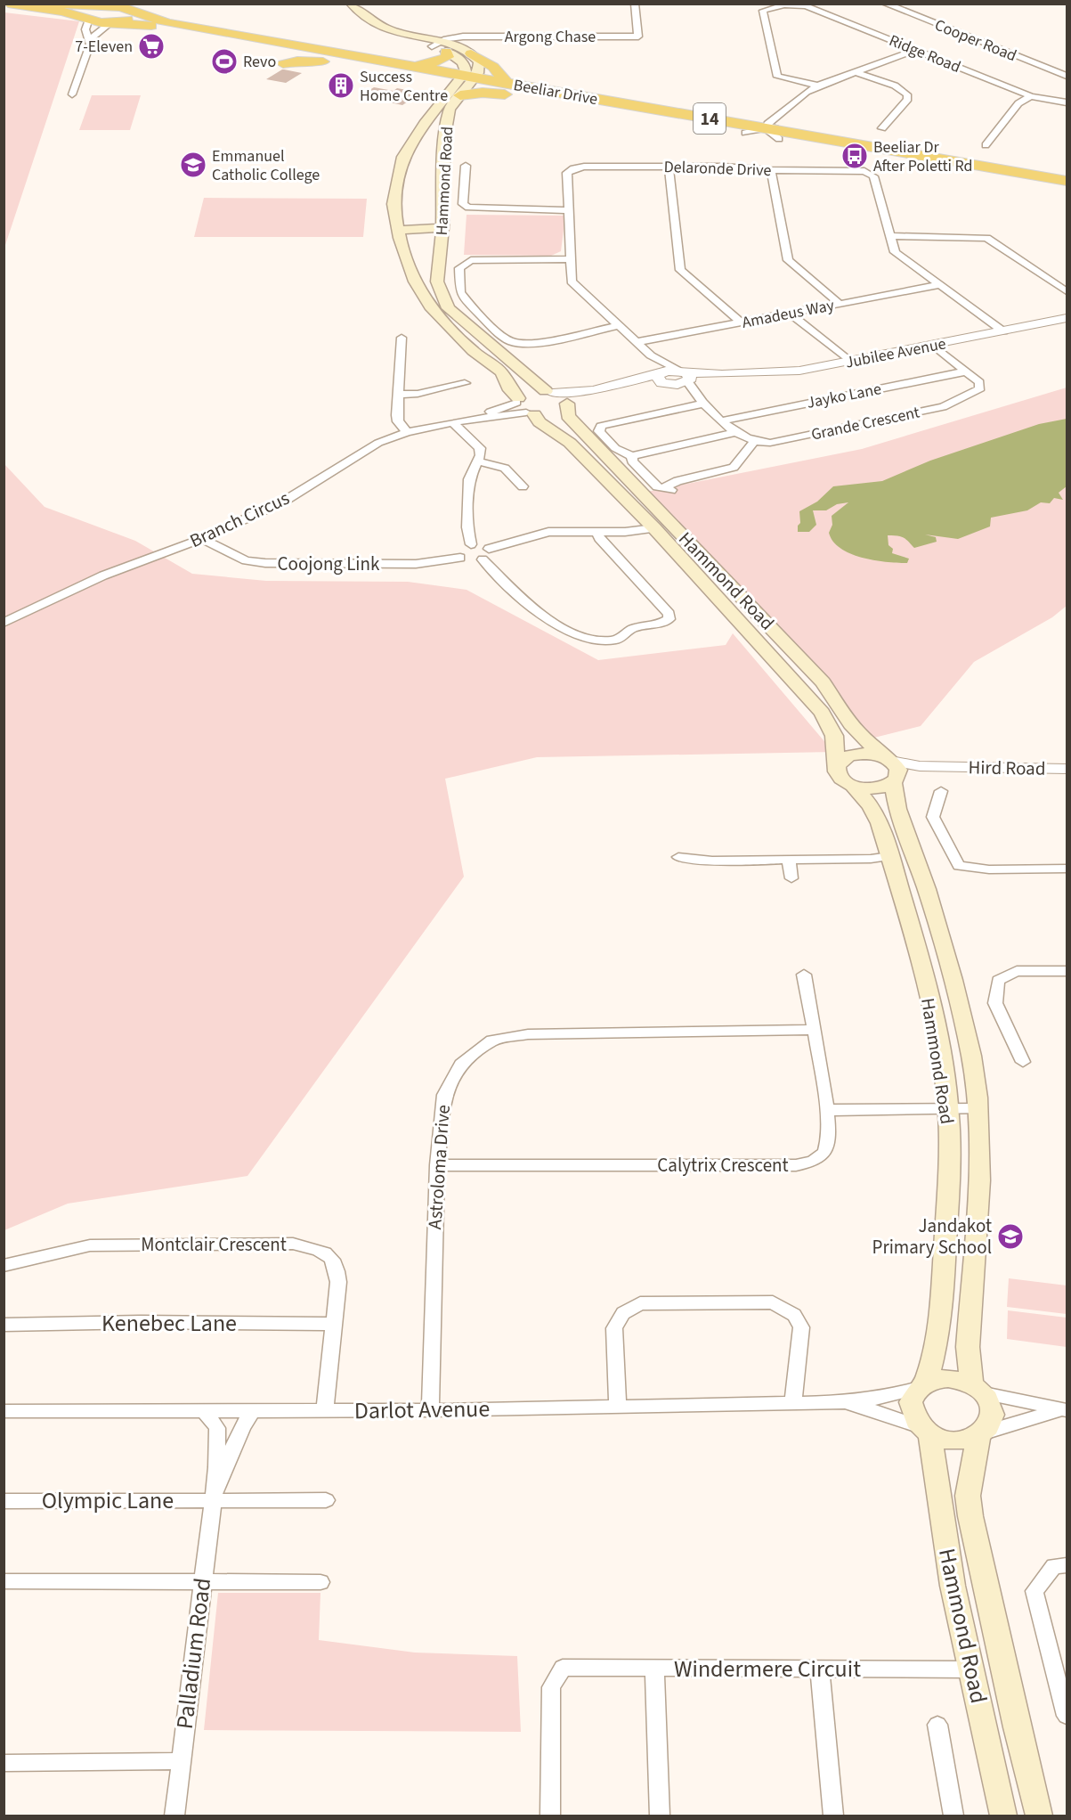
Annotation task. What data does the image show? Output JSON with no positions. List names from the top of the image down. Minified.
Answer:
{"streets":{"highway":["Beeliar Drive","14"],"main road":["Hammond Road"],"street":["Argong Chase","Cooper Road","Ridge Road","Delaronde Drive","Amadeus Way","Jubilee Avenue","Jayko Lane","Grande Crescent","Branch Circus","Coojong Link","Hird Road","Calytrix Crescent","Astroloma Drive","Montclair Crescent","Kenebec Lane","Darlot Avenue","Olympic Lane","Palladium Road","Windermere Circuit"]},"crossings":[["Beeliar Drive","Hammond Road"],["Delaronde Drive","Amadeus Way"],["Delaronde Drive","Jubilee Avenue"],["Hammond Road","Branch Circus"],["Hammond Road","Hird Road"],["Hammond Road","Darlot Avenue"],["Hammond Road","Windermere Circuit"],["Jubilee Avenue","Grande Crescent"],["Jayko Lane","Grande Crescent"],["Branch Circus","Coojong Link"],["Calytrix Crescent","Astroloma Drive"],["Astroloma Drive","Darlot Avenue"],["Montclair Crescent","Kenebec Lane"],["Montclair Crescent","Darlot Avenue"],["Darlot Avenue","Palladium Road"],["Olympic Lane","Palladium Road"]],"places":{"supermarket":["7-Eleven"],"sports":["Revo"],"building":["Success Home Centre"],"bus stop":["Beeliar Dr After Poletti Rd"],"school or university":["Emmanuel Catholic College","Jandakot Primary School"]}}
